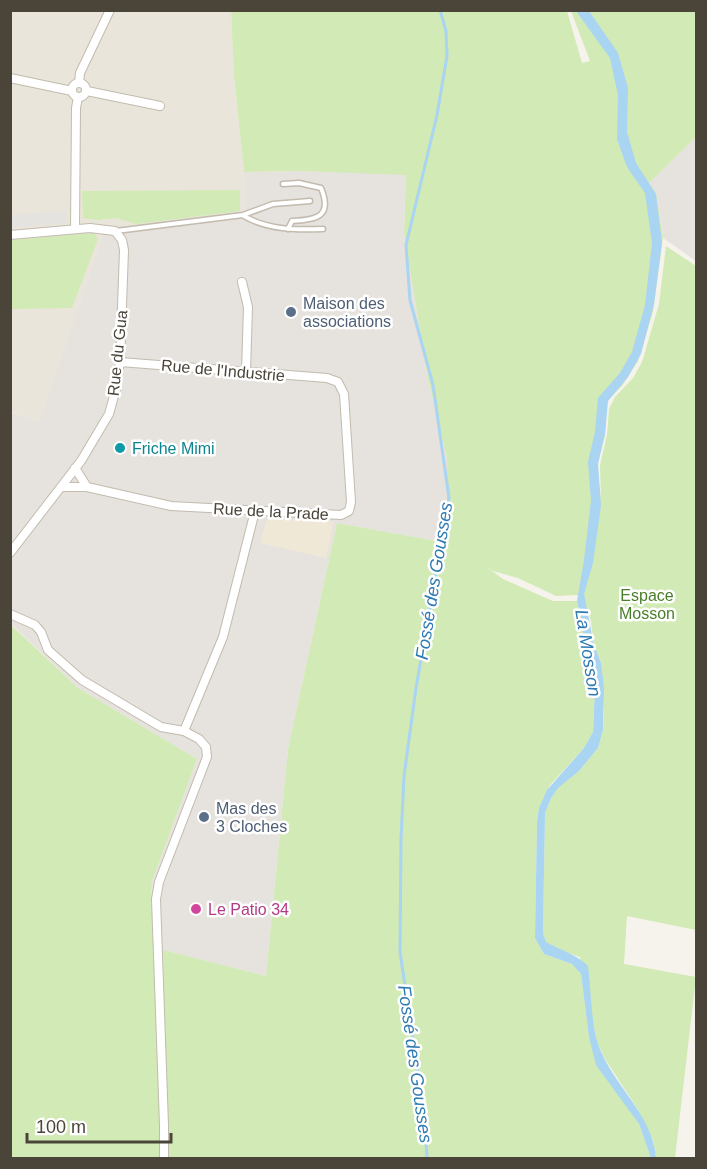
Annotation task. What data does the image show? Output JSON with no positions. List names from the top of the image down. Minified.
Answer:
{"streets":{"street":["Rue du Gua","Rue de l'Industrie","Rue de la Prade"]},"crossings":[["Rue du Gua","Rue de l'Industrie"],["Rue du Gua","Rue de la Prade"],["Rue de l'Industrie","Rue de la Prade"]],"water":["Fossé des Gousses","La Mosson"],"parks":["Espace Mosson"],"places":["Maison des associations","Friche Mimi","Mas des 3 Cloches","Le Patio 34"],"scale_bar":"100 m"}
